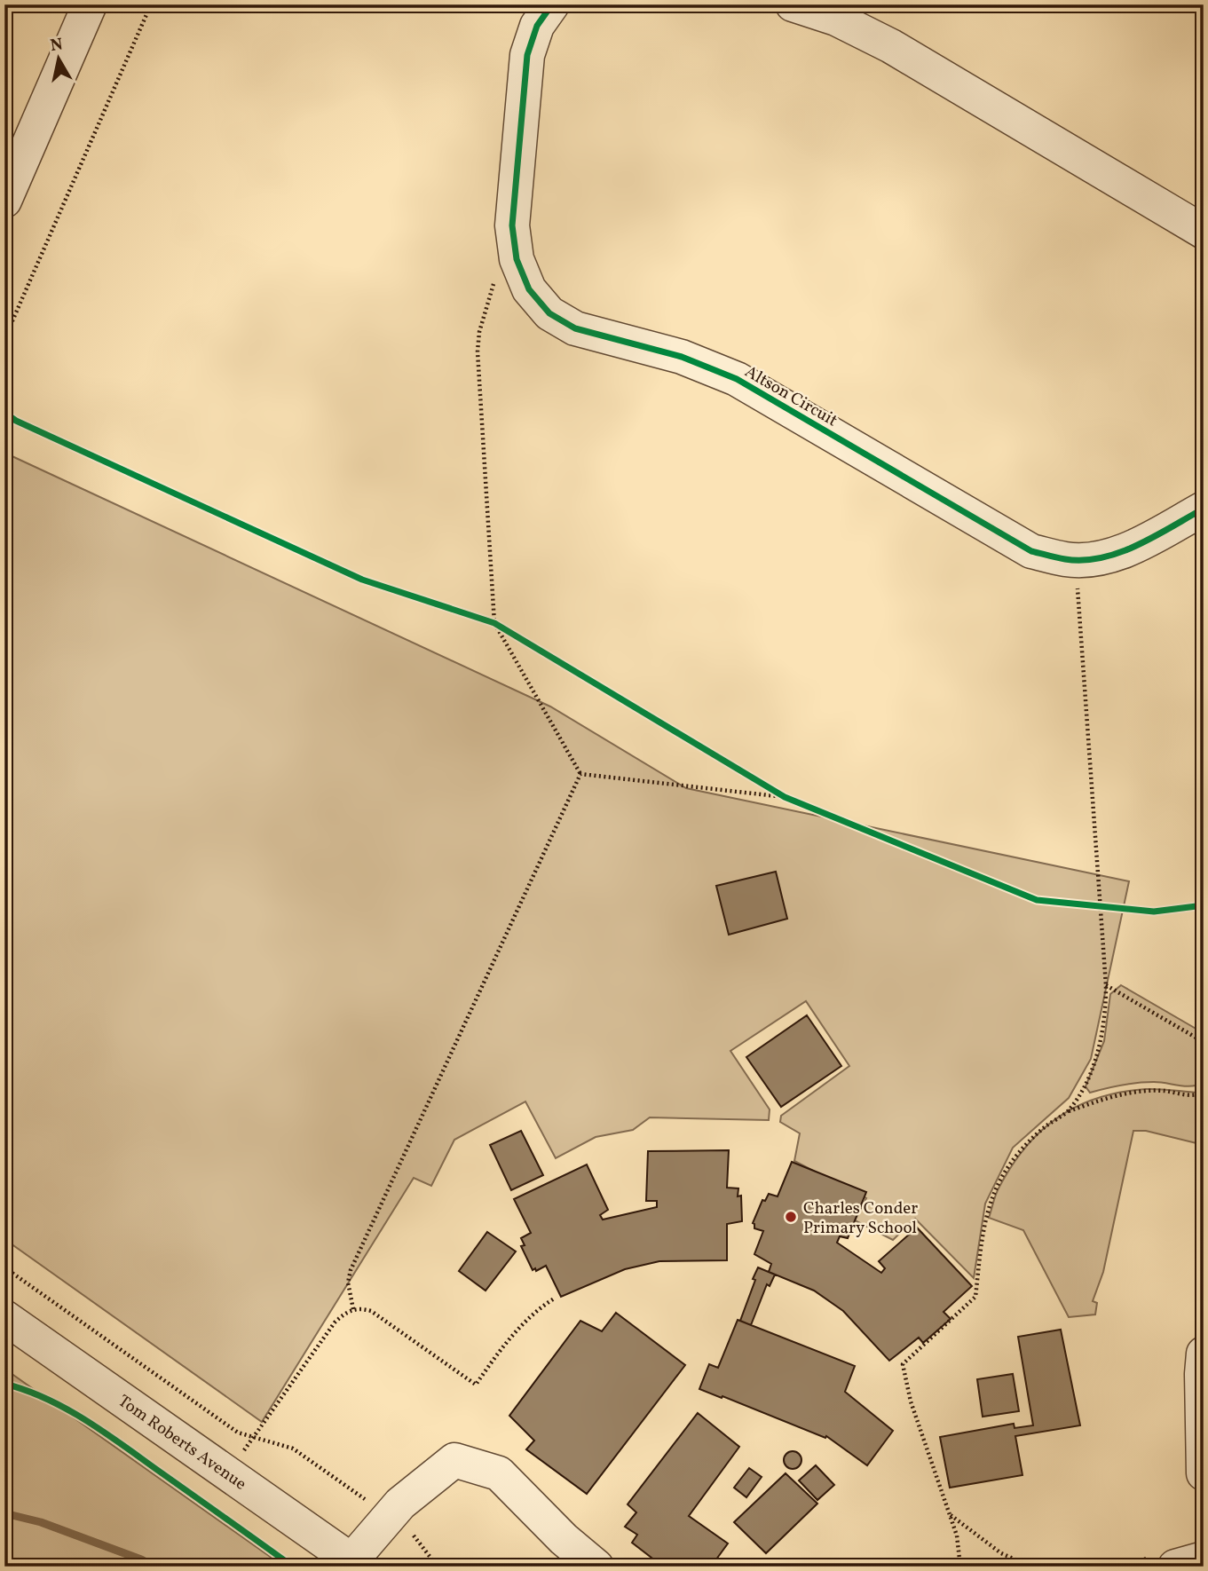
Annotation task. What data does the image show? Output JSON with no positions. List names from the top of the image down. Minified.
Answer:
{"streets":{"street":["Altson Circuit","Tom Roberts Avenue"]},"places":["Charles Conder Primary School"],"north":"top"}
